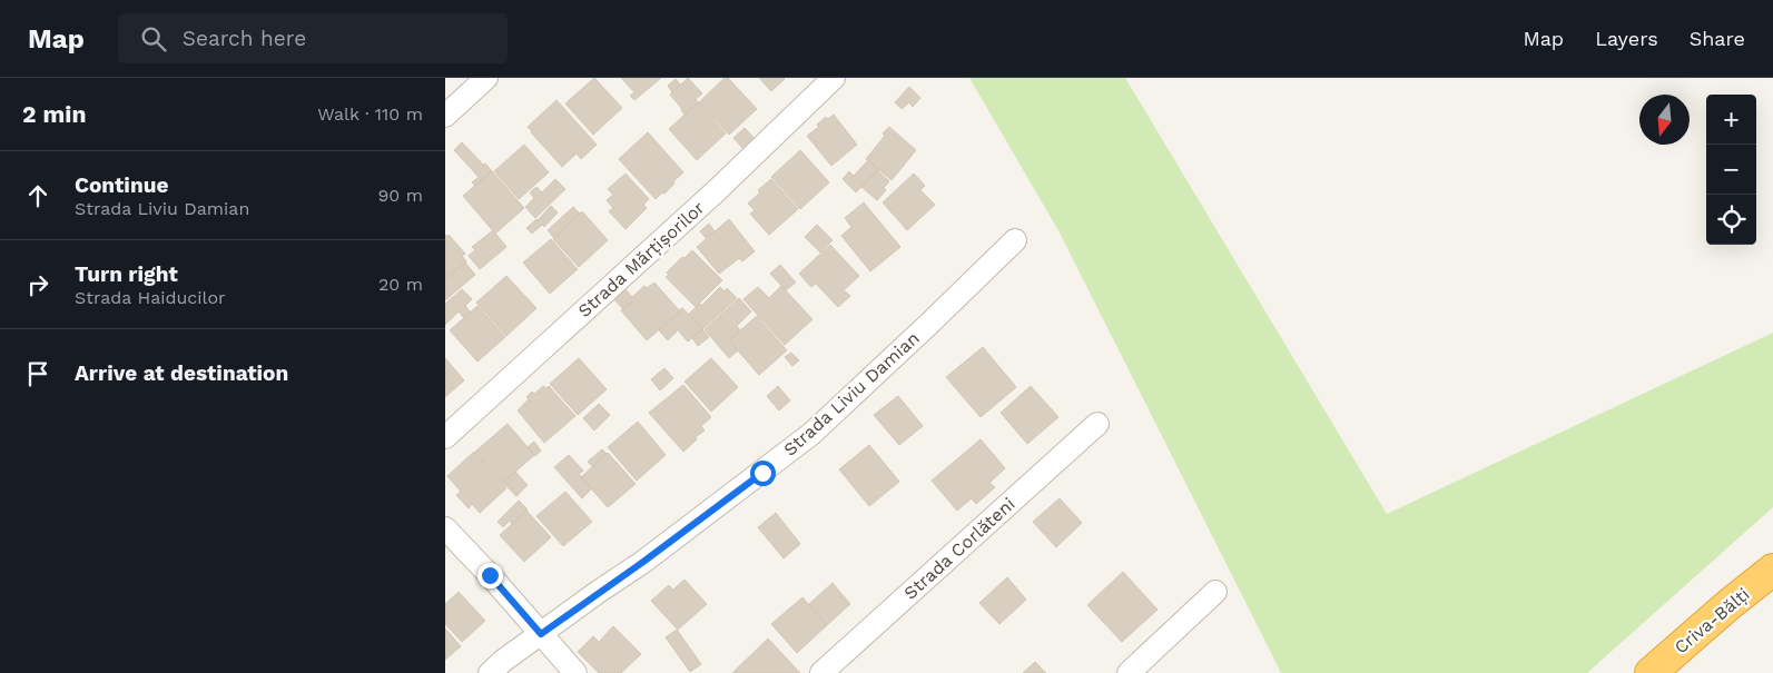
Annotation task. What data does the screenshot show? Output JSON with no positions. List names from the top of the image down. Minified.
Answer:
{"streets":{"highway":["Criva-Bălți"],"street":["Strada Mărțișorilor","Strada Liviu Damian","Strada Corlăteni"]},"north":"bottom","page":{"header":"Map","search":"Search here","nav":["Map","Layers","Share"],"heading":["2 min","Walk · 110 m"],"map_buttons":["+","−"],"list":[["Continue","Strada Liviu Damian","90 m"],["Turn right","Strada Haiducilor","20 m"],"Arrive at destination"]}}
